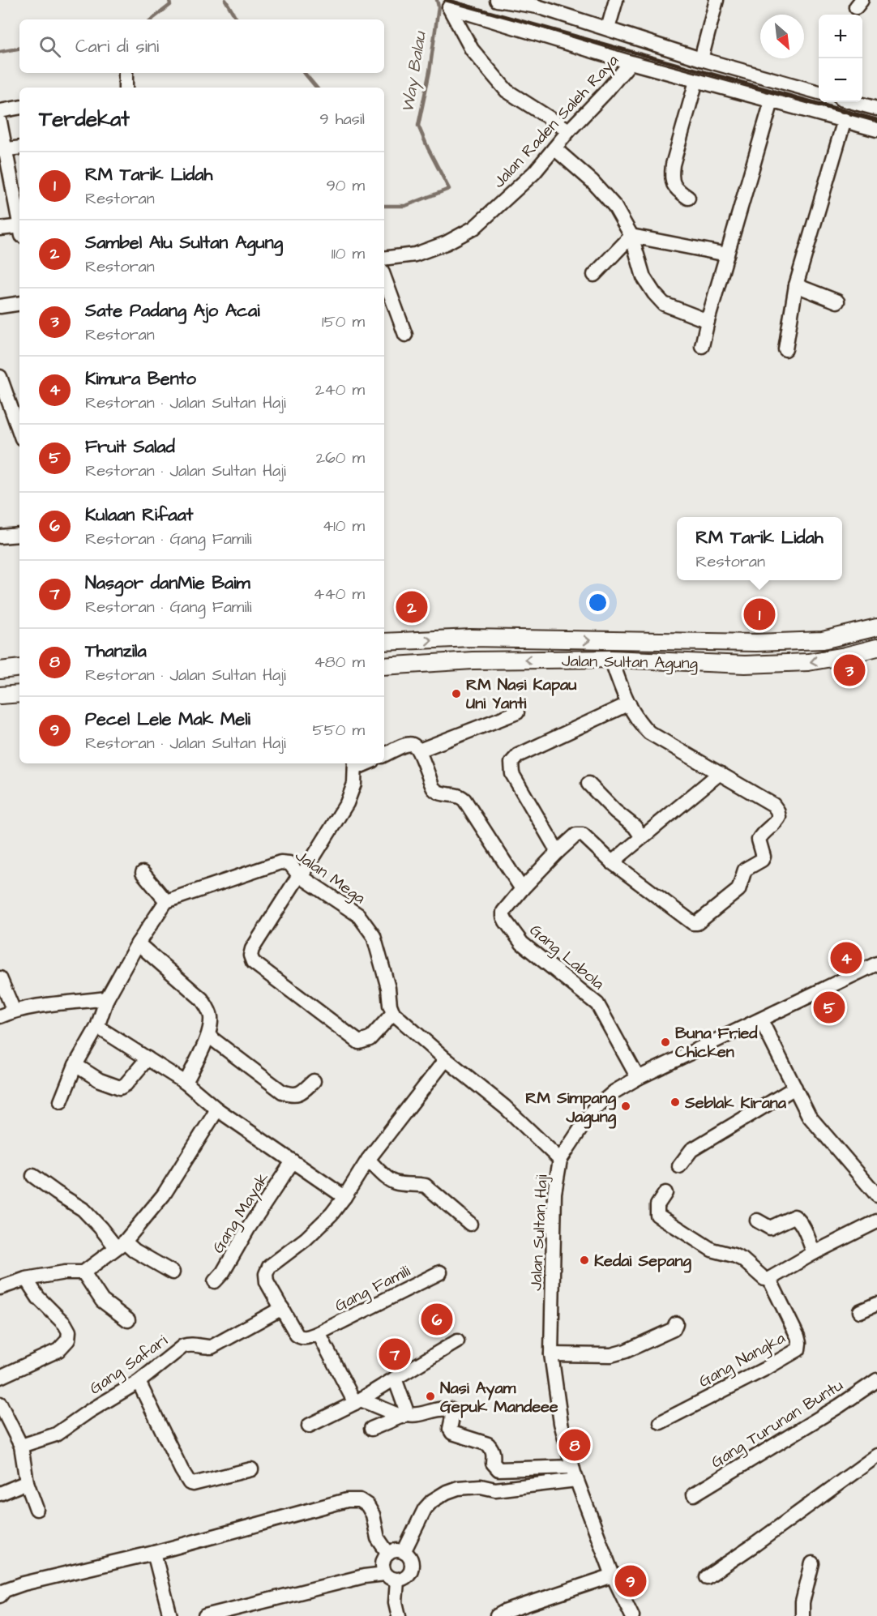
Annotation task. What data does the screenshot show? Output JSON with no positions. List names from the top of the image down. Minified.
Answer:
{"streets":{"main road":["Jalan Sultan Agung"],"street":["Jalan Raden Saleh Raya","Jalan Mega","Gang Labola","Gang Mayak","Jalan Sultan Haji","Gang Famili","Gang Nangka","Gang Safari","Gang Turunan Buntu"]},"crossings":[["Gang Labola","Jalan Sultan Haji"]],"water":["Way Balau"],"places":["RM Nasi Kapau Uni Yanti","Buna Fried Chicken","Seblak Kirana","RM Simpang Jagung","Kedai Sepang","Nasi Ayam Gepuk Mandeee"],"north":"bottom right","page":{"map_buttons":["+","−"],"search":"Cari di sini","heading":["Terdekat","9 hasil"],"list":[{"mark":"1","name":"RM Tarik Lidah","note":"Restoran","value":"90 m"},{"mark":"2","name":"Sambel Alu Sultan Agung","note":"Restoran","value":"110 m"},{"mark":"3","name":"Sate Padang Ajo Acai","note":"Restoran","value":"150 m"},{"mark":"4","name":"Kimura Bento","note":"Restoran · Jalan Sultan Haji","value":"240 m"},{"mark":"5","name":"Fruit Salad","note":"Restoran · Jalan Sultan Haji","value":"260 m"},{"mark":"6","name":"Kulaan Rifaat","note":"Restoran · Gang Famili","value":"410 m"},{"mark":"7","name":"Nasgor danMie Baim","note":"Restoran · Gang Famili","value":"440 m"},{"mark":"8","name":"Thanzila","note":"Restoran · Jalan Sultan Haji","value":"480 m"},{"mark":"9","name":"Pecel Lele Mak Meli","note":"Restoran · Jalan Sultan Haji","value":"550 m"}],"popup":["RM Tarik Lidah","Restoran"],"pins":["2","1","3","4","5","6","7","8","9"]}}
